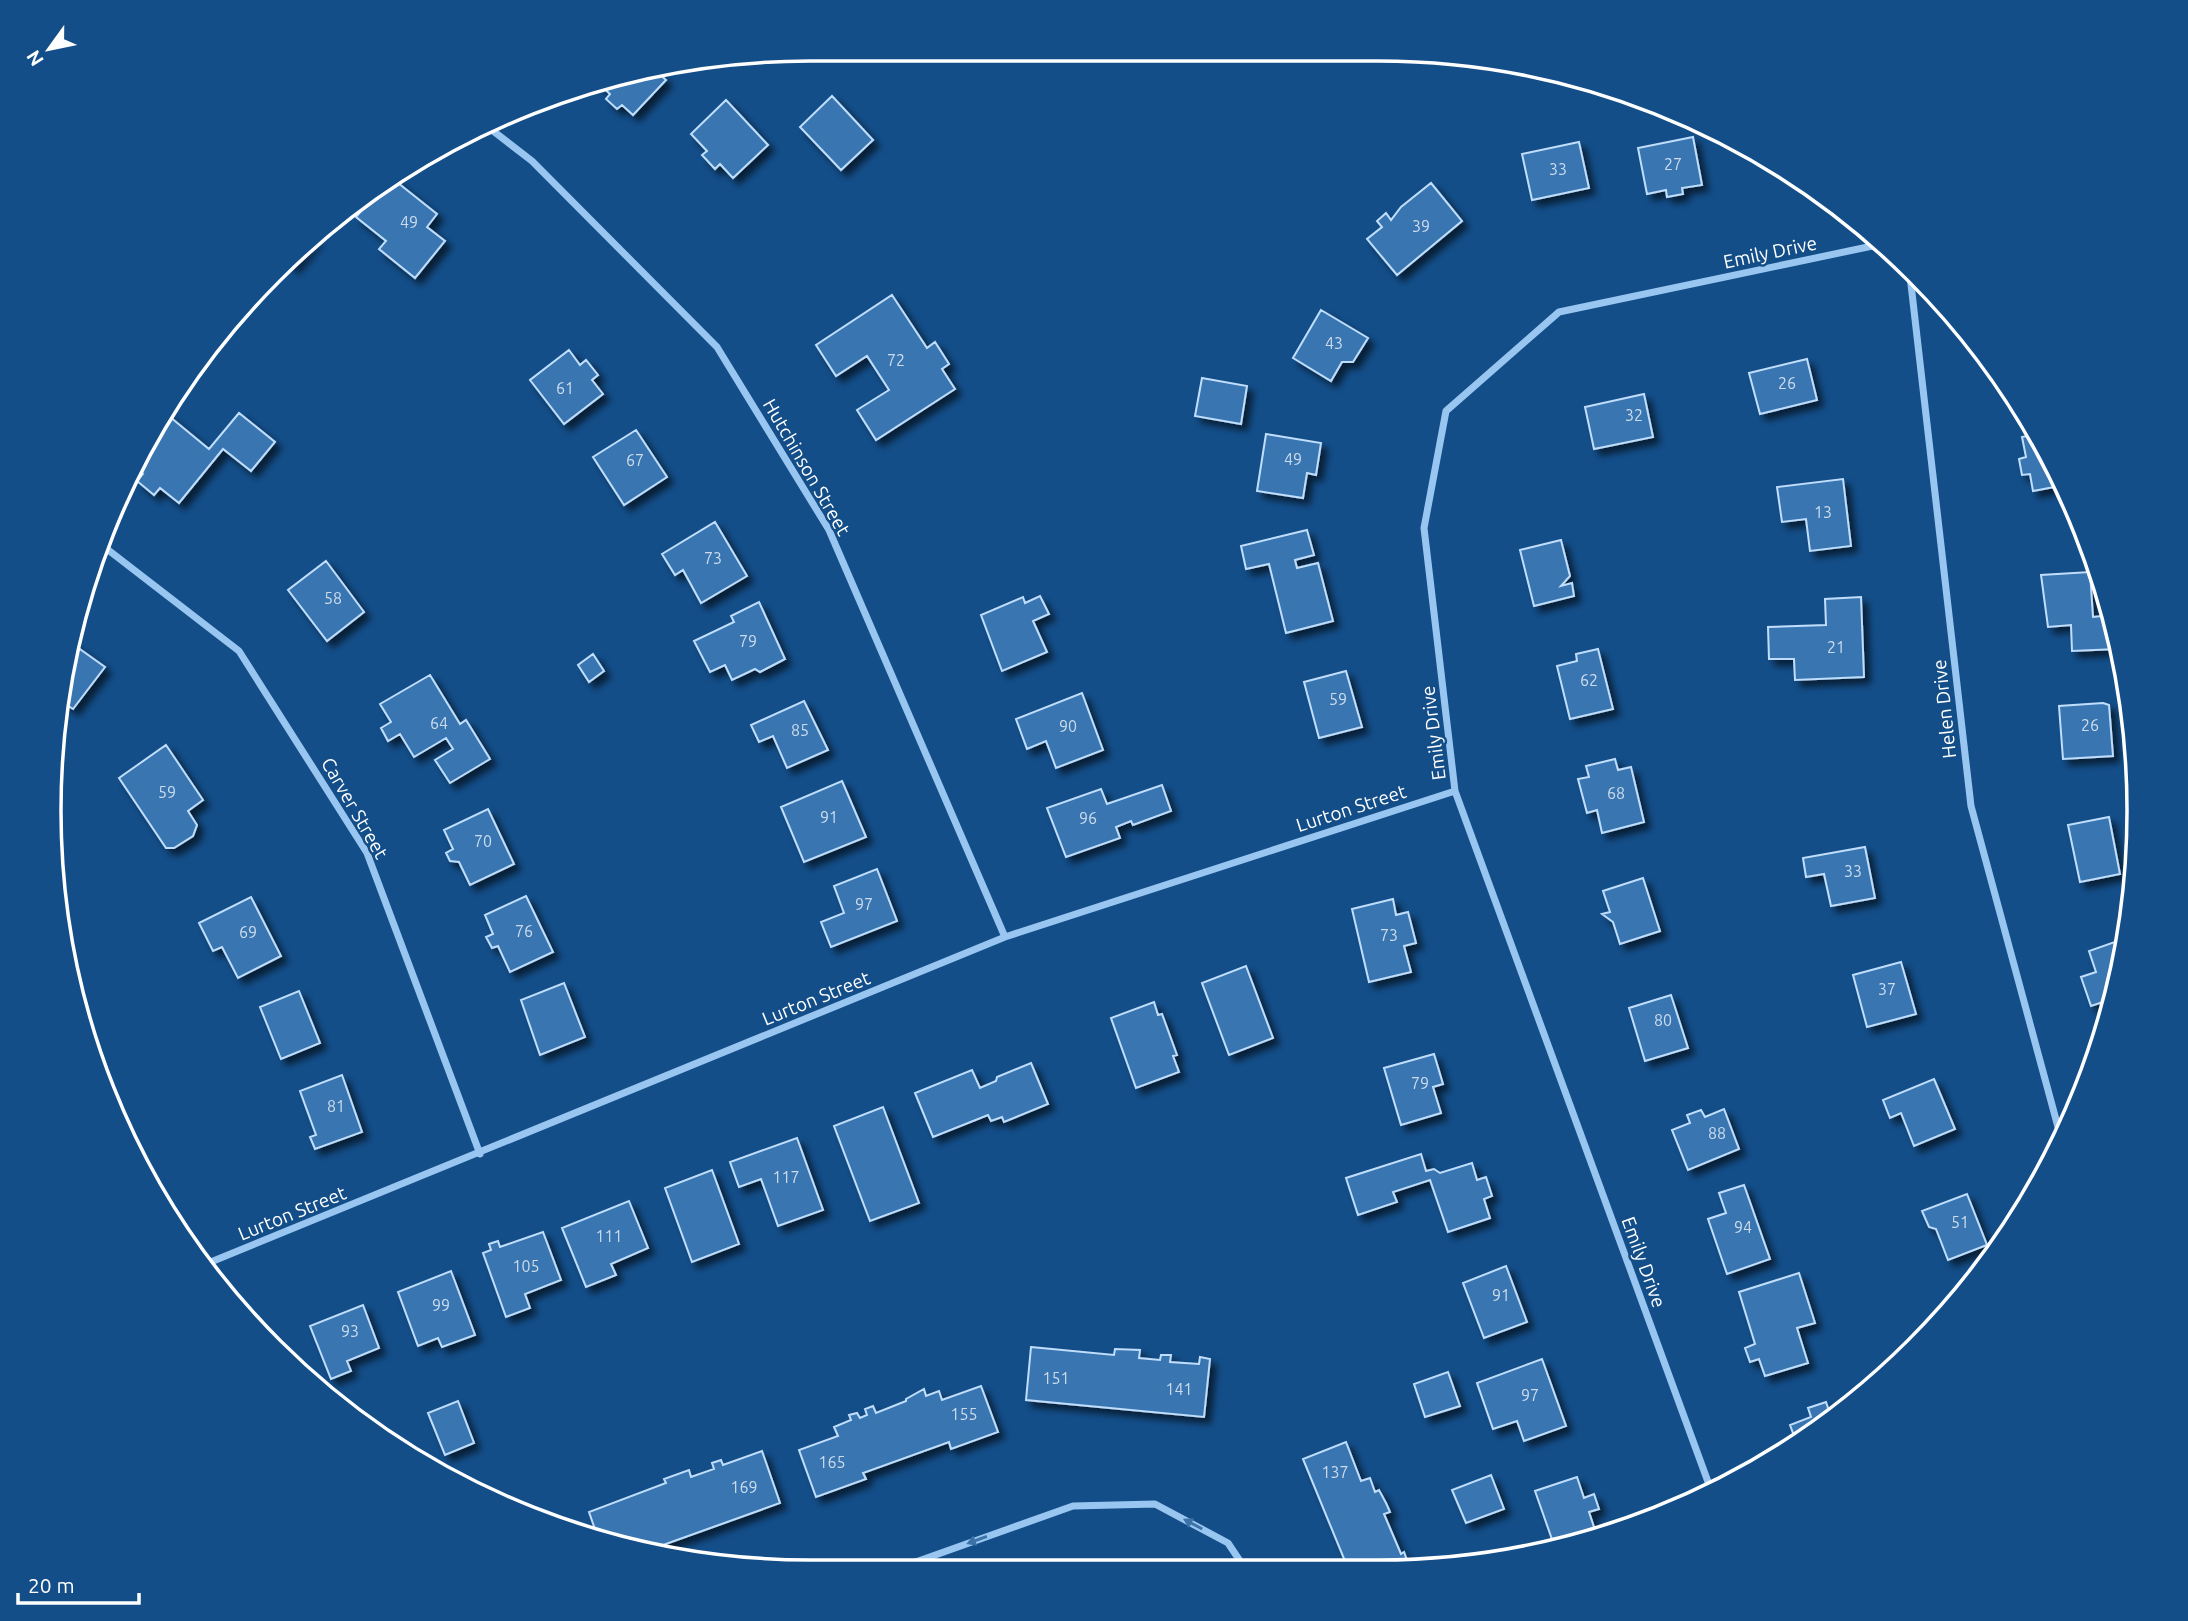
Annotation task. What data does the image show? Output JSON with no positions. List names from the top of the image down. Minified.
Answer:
{"streets":{"street":["Emily Drive","Hutchinson Street","Helen Drive","Carver Street","Lurton Street"]},"crossings":[["Emily Drive","Lurton Street"],["Hutchinson Street","Lurton Street"],["Carver Street","Lurton Street"]],"house_numbers":["27","33","49","39","43","72","26","61","32","49","67","13","73","58","79","21","62","59","64","26","90","85","59","68","91","96","70","33","97","76","69","73","37","80","79","81","88","117","51","94","111","105","91","99","93","151","141","97","155","165","137","169"],"scale_bar":"20 m","north":"bottom left"}
